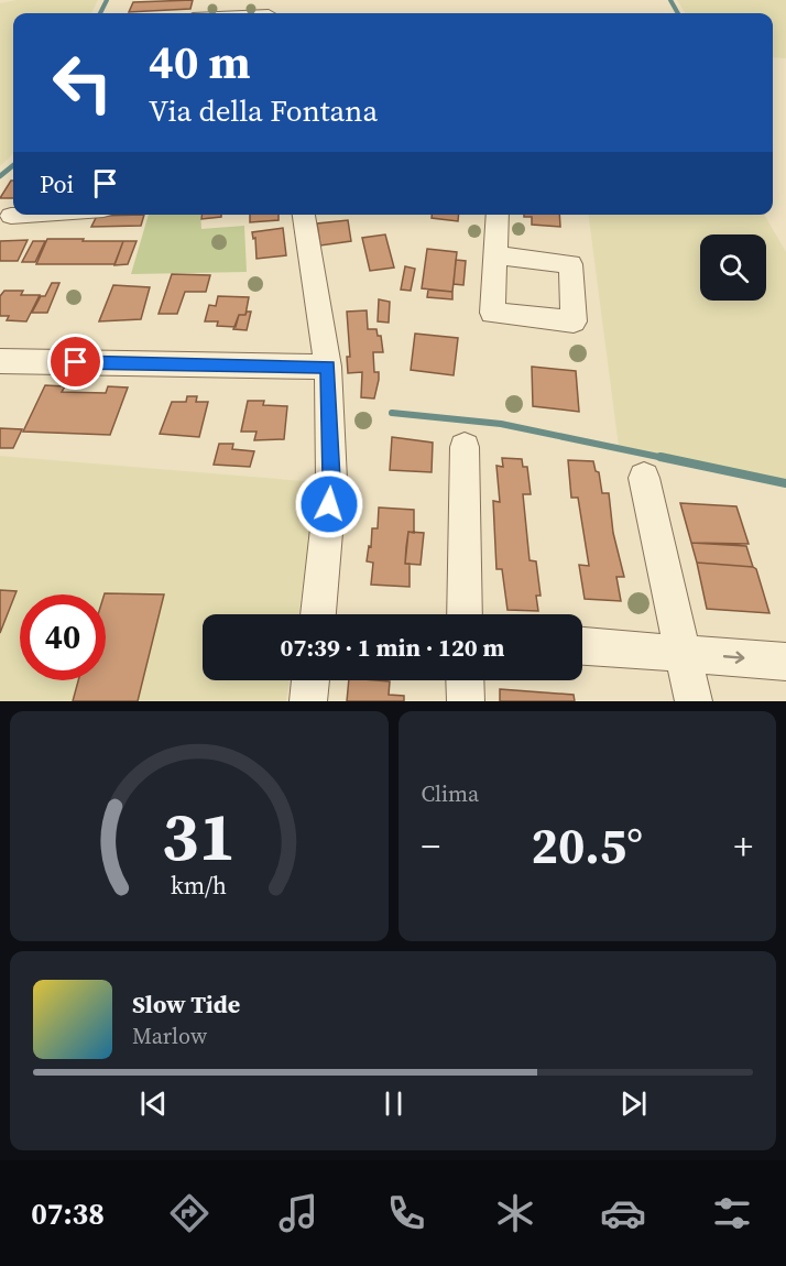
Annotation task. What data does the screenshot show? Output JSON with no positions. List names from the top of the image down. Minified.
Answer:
{"page":{"turn":["40 m","Via della Fontana"],"then":"Poi","limit":"40","trip":"07:39 · 1 min · 120 m","tile":"Clima","heat":["−","20.5°","+"],"song":["Slow Tide","Marlow"],"tabs":"07:38","gauge":["31","km/h"]}}
